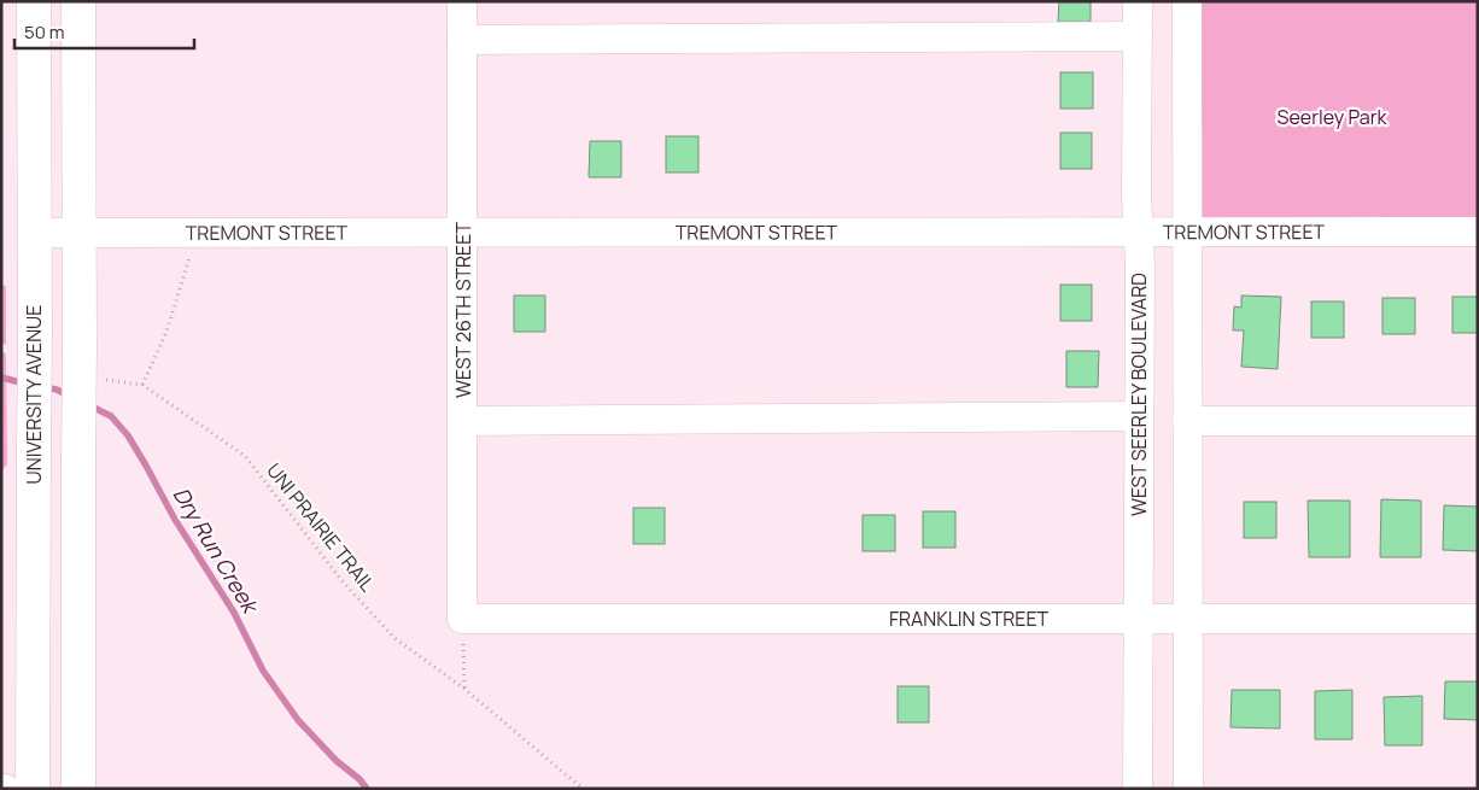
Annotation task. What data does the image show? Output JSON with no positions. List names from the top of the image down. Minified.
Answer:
{"streets":{"main road":["UNIVERSITY AVENUE"],"street":["TREMONT STREET","WEST 26TH STREET","WEST SEERLEY BOULEVARD","FRANKLIN STREET"],"path":["UNI PRAIRIE TRAIL"]},"crossings":[["TREMONT STREET","WEST 26TH STREET"],["TREMONT STREET","UNIVERSITY AVENUE"],["TREMONT STREET","WEST SEERLEY BOULEVARD"],["WEST 26TH STREET","FRANKLIN STREET"],["WEST SEERLEY BOULEVARD","FRANKLIN STREET"]],"water":["Dry Run Creek"],"parks":["Seerley Park"],"scale_bar":"50 m"}
